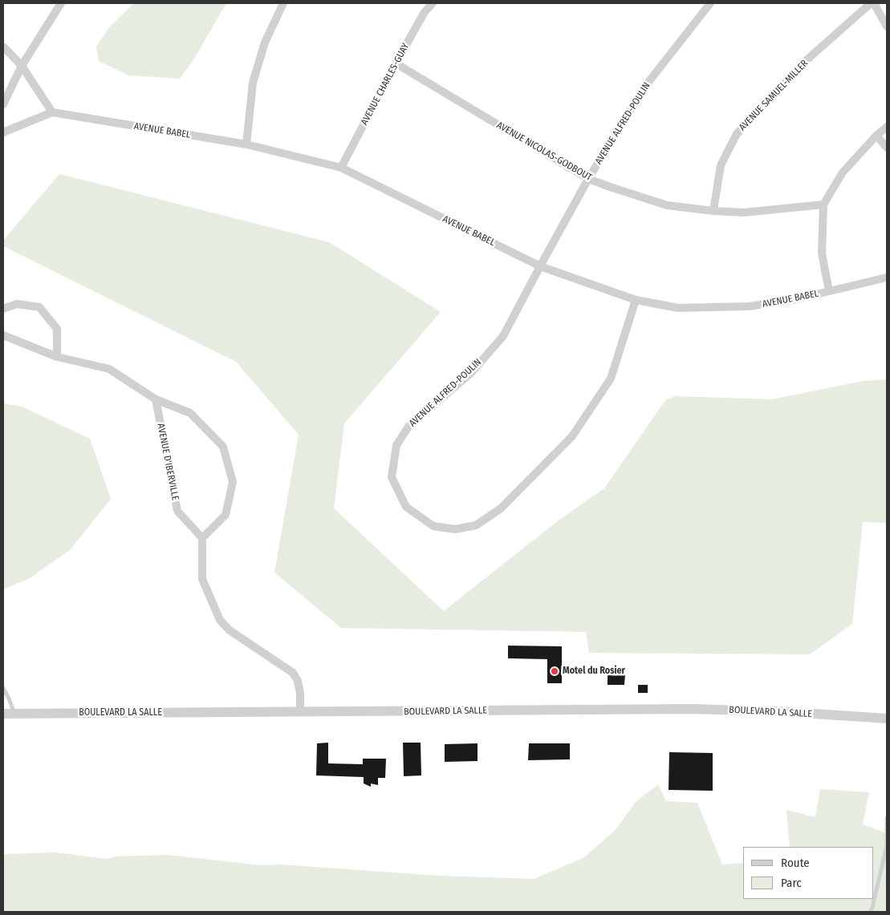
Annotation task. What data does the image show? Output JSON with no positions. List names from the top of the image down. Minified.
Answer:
{"streets":{"street":["AVENUE CHARLES-GUAY","AVENUE SAMUEL-MILLER","AVENUE ALFRED-POULIN","AVENUE BABEL","AVENUE NICOLAS-GODBOUT","AVENUE D'IBERVILLE","BOULEVARD LA SALLE"]},"crossings":[["AVENUE CHARLES-GUAY","AVENUE BABEL"],["AVENUE CHARLES-GUAY","AVENUE NICOLAS-GODBOUT"],["AVENUE SAMUEL-MILLER","AVENUE NICOLAS-GODBOUT"],["AVENUE ALFRED-POULIN","AVENUE BABEL"],["AVENUE ALFRED-POULIN","AVENUE NICOLAS-GODBOUT"]],"places":["Motel du Rosier"],"legend":["Route","Parc"]}
